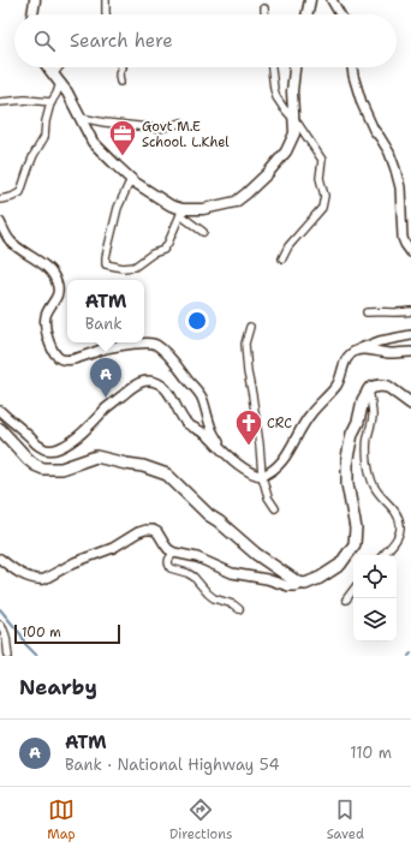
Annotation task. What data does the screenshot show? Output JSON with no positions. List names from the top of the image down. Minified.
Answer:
{"places":{"office":["Govt M.E School. L.Khel"],"church":["CRC"]},"scale_bar":"100 m","page":{"search":"Search here","popup":["ATM","Bank"],"pins":"A","scale":"100 m","heading":"Nearby","list":[{"mark":"A","name":"ATM","note":"Bank · National Highway 54","value":"110 m"}],"nav":["Map","Directions","Saved"]}}
